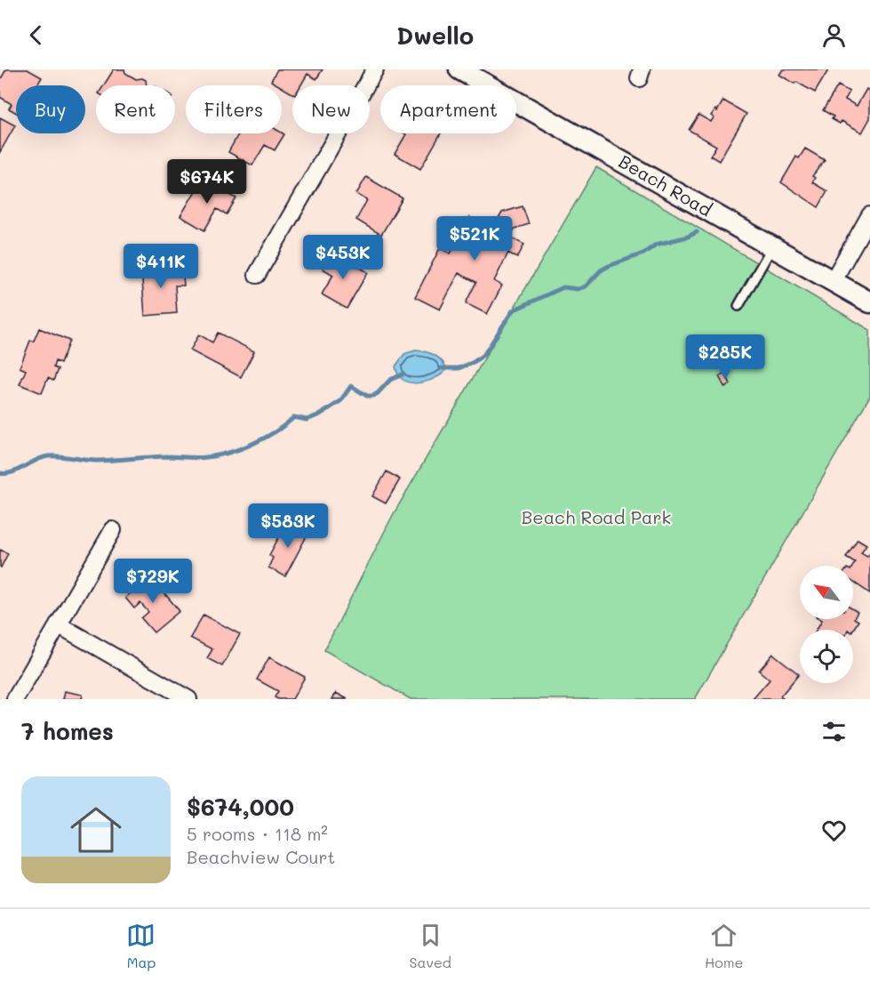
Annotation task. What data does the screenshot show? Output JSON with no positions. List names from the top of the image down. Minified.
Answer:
{"streets":{"street":["Beach Road"]},"parks":["Beach Road Park"],"north":"top left","page":{"header":"Dwello","chip":["Buy","Rent","Filters","New","Apartment"],"price":["$674K","$521K","$453K","$411K","$285K","$583K","$729K"],"heading":"7 homes","list":[{"name":"$674,000","note":"5 rooms · 118 m² · Beachview Court"}],"tabs":["Map","Saved","Home"]}}
